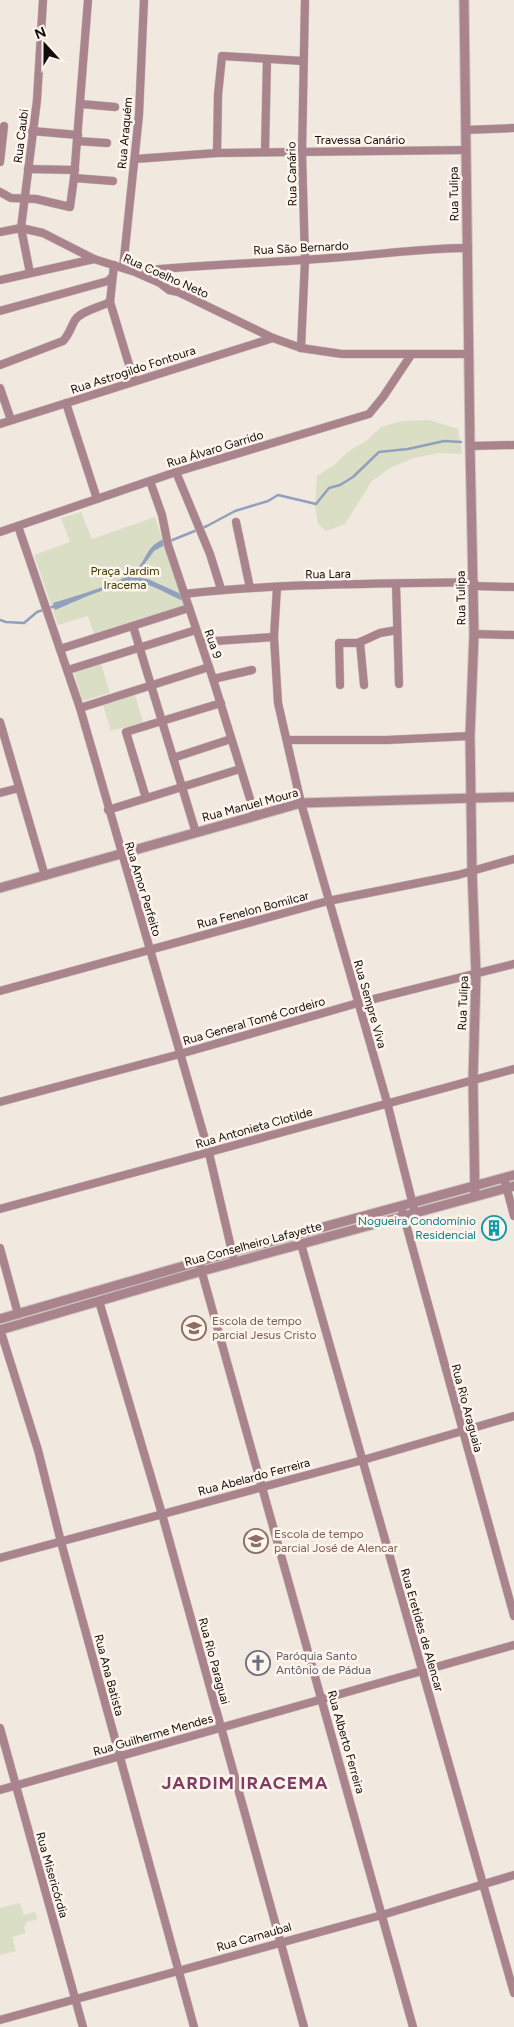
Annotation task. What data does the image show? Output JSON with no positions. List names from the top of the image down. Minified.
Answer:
{"streets":{"street":["Rua Araquém","Rua Caubi","Travessa Canário","Rua Canário","Rua Tulipa","Rua São Bernardo","Rua Coelho Neto","Rua Astrogildo Fontoura","Rua Álvaro Garrido","Rua Lara","Rua 9","Rua Manuel Moura","Rua Amor Perfeito","Rua Fenelon Bomilcar","Rua Sempre Viva","Rua General Tomé Cordeiro","Rua Antonieta Clotilde","Rua Conselheiro Lafayette","Rua Rio Araguaia","Rua Abelardo Ferreira","Rua Eretides de Alencar","Rua Rio Paraguai","Rua Ana Batista","Rua Guilherme Mendes","Rua Alberto Ferreira","Rua Misericórdia","Rua Carnaubal"]},"crossings":[["Rua Araquém","Travessa Canário"],["Rua Araquém","Rua Coelho Neto"],["Rua Caubi","Rua Coelho Neto"],["Travessa Canário","Rua Canário"],["Travessa Canário","Rua Tulipa"],["Rua Canário","Rua São Bernardo"],["Rua Canário","Rua Coelho Neto"],["Rua Tulipa","Rua São Bernardo"],["Rua Tulipa","Rua Lara"],["Rua Tulipa","Rua Manuel Moura"],["Rua Tulipa","Rua Fenelon Bomilcar"],["Rua Tulipa","Rua General Tomé Cordeiro"],["Rua Tulipa","Rua Antonieta Clotilde"],["Rua Tulipa","Rua Conselheiro Lafayette"],["Rua São Bernardo","Rua Coelho Neto"],["Rua Coelho Neto","Rua Astrogildo Fontoura"],["Rua Álvaro Garrido","Rua 9"],["Rua Álvaro Garrido","Rua Amor Perfeito"],["Rua Lara","Rua 9"],["Rua Lara","Rua Sempre Viva"],["Rua 9","Rua Manuel Moura"],["Rua Manuel Moura","Rua Amor Perfeito"],["Rua Manuel Moura","Rua Sempre Viva"],["Rua Amor Perfeito","Rua Fenelon Bomilcar"],["Rua Amor Perfeito","Rua General Tomé Cordeiro"],["Rua Amor Perfeito","Rua Antonieta Clotilde"],["Rua Amor Perfeito","Rua Conselheiro Lafayette"],["Rua Fenelon Bomilcar","Rua Sempre Viva"],["Rua Sempre Viva","Rua General Tomé Cordeiro"],["Rua Sempre Viva","Rua Antonieta Clotilde"],["Rua Sempre Viva","Rua Conselheiro Lafayette"],["Rua Conselheiro Lafayette","Rua Rio Araguaia"],["Rua Conselheiro Lafayette","Rua Eretides de Alencar"],["Rua Conselheiro Lafayette","Rua Rio Paraguai"],["Rua Conselheiro Lafayette","Rua Ana Batista"],["Rua Conselheiro Lafayette","Rua Alberto Ferreira"],["Rua Rio Araguaia","Rua Abelardo Ferreira"],["Rua Abelardo Ferreira","Rua Eretides de Alencar"],["Rua Abelardo Ferreira","Rua Rio Paraguai"],["Rua Abelardo Ferreira","Rua Ana Batista"],["Rua Abelardo Ferreira","Rua Alberto Ferreira"],["Rua Eretides de Alencar","Rua Guilherme Mendes"],["Rua Eretides de Alencar","Rua Carnaubal"],["Rua Rio Paraguai","Rua Guilherme Mendes"],["Rua Rio Paraguai","Rua Carnaubal"],["Rua Ana Batista","Rua Guilherme Mendes"],["Rua Ana Batista","Rua Carnaubal"],["Rua Guilherme Mendes","Rua Alberto Ferreira"],["Rua Guilherme Mendes","Rua Misericórdia"],["Rua Alberto Ferreira","Rua Carnaubal"],["Rua Misericórdia","Rua Carnaubal"]],"districts":["JARDIM IRACEMA"],"parks":["Praça Jardim Iracema"],"places":{"building":["Nogueira Condomínio Residencial"],"school or university":["Escola de tempo parcial Jesus Cristo","Escola de tempo parcial José de Alencar"],"church":["Paróquia Santo Antônio de Pádua"]},"north":"top"}
